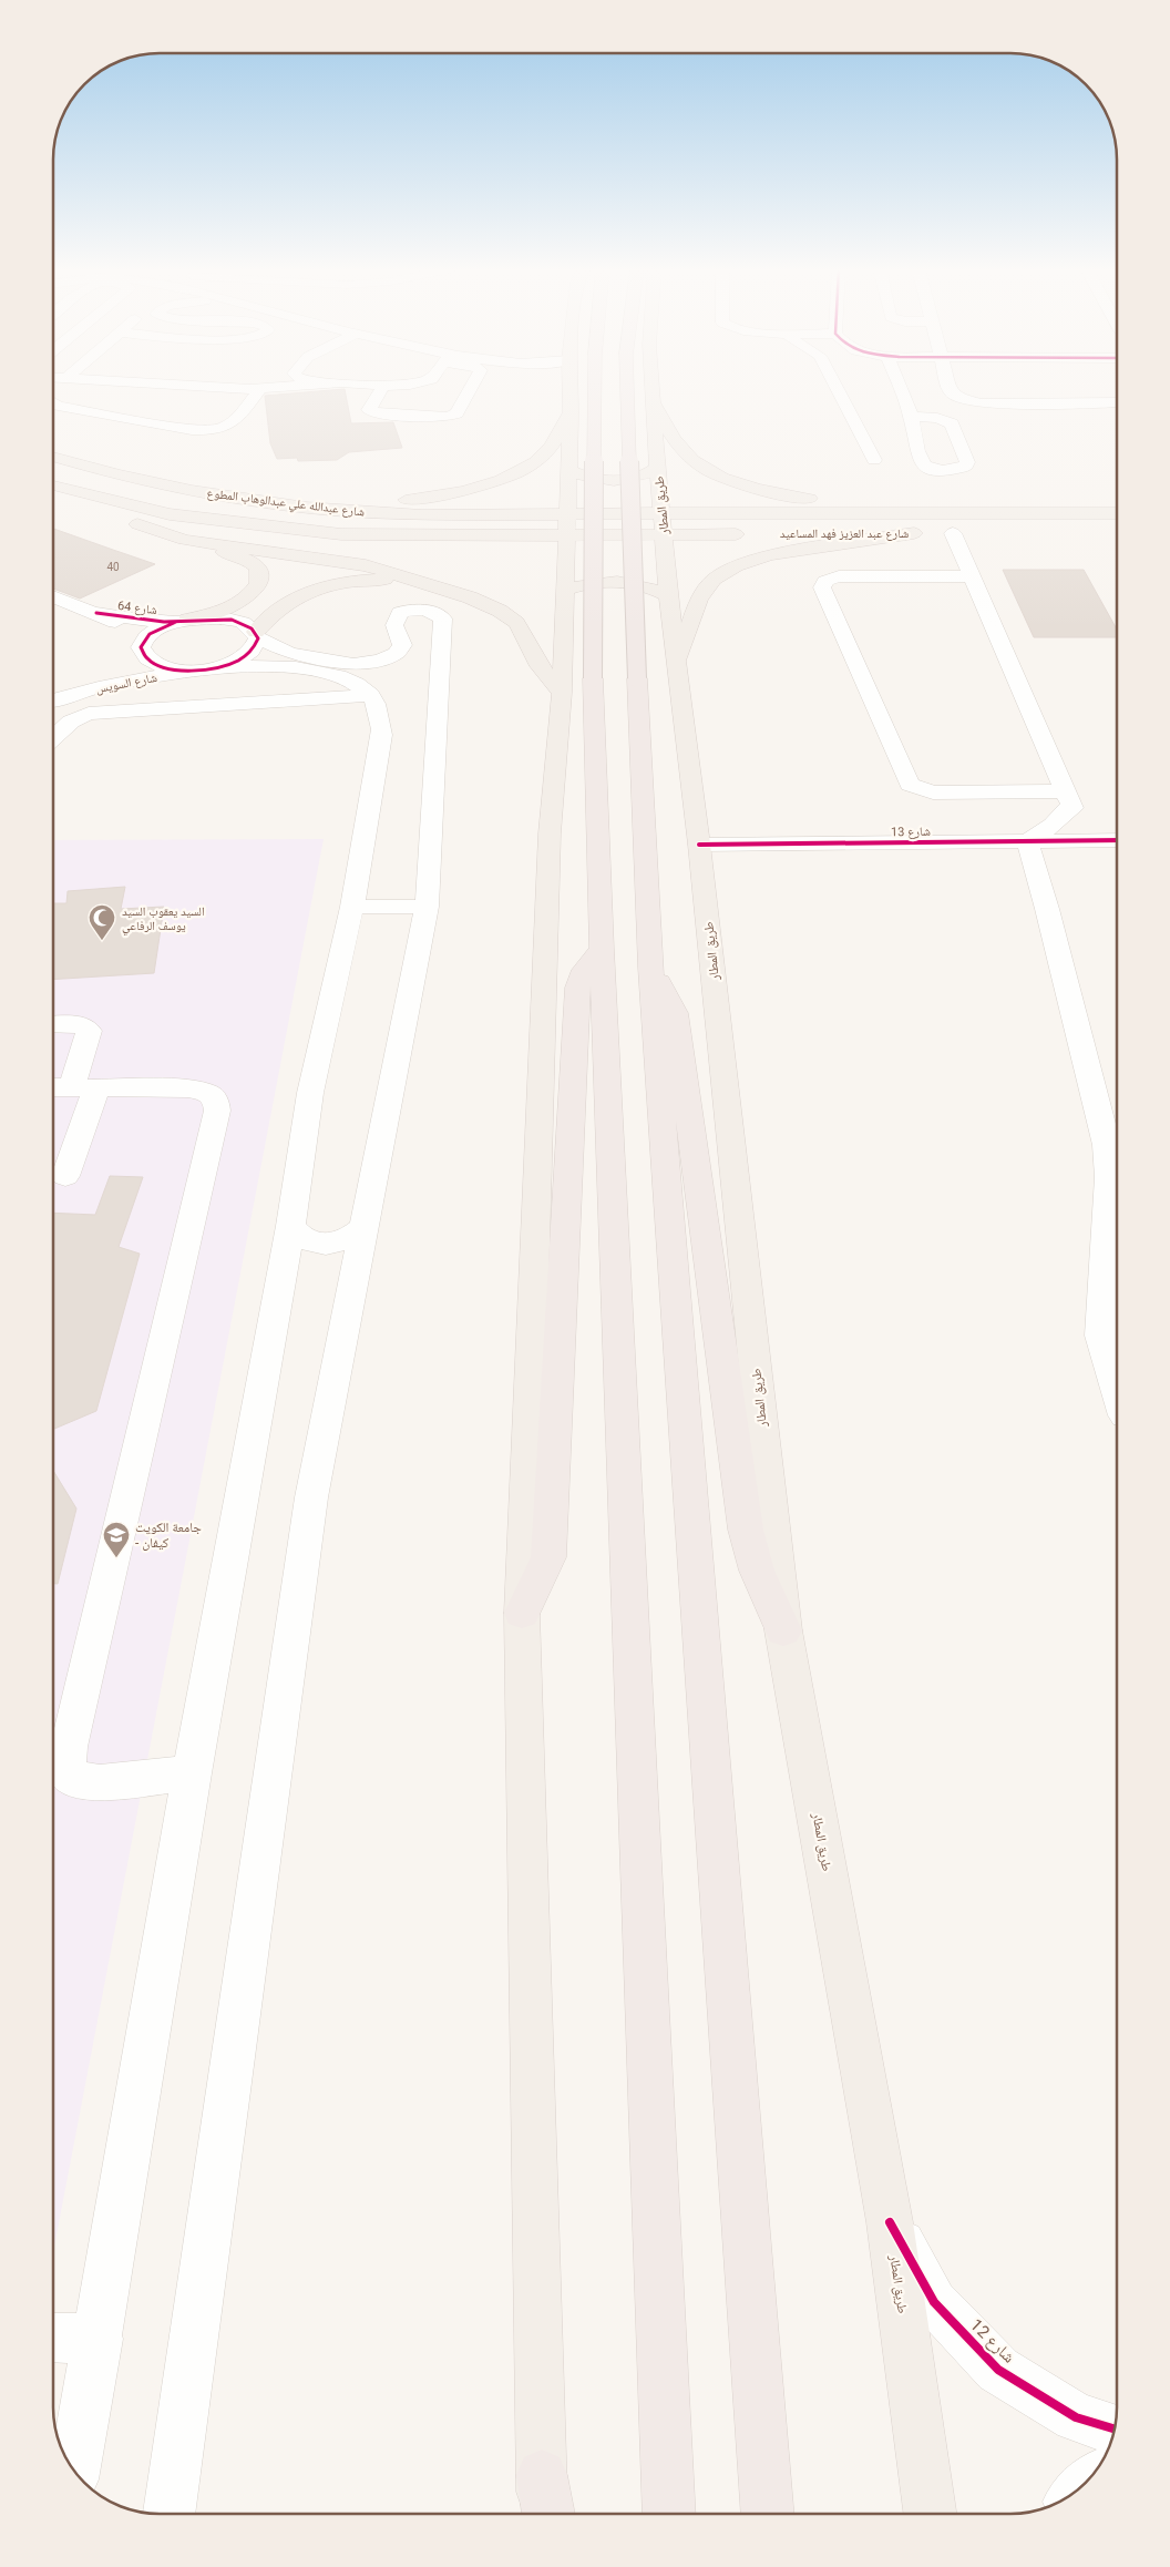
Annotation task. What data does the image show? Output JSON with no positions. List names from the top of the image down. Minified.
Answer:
{"streets":{"main road":["شارع عبدالله علي عبدالوهاب المطوع","طريق المطار","شارع عبد العزيز فهد المساعيد"],"street":["شارع 64","شارع السويس","شارع 13","شارع 12"]},"crossings":[["شارع عبدالله علي عبدالوهاب المطوع","شارع عبد العزيز فهد المساعيد"],["طريق المطار","شارع عبد العزيز فهد المساعيد"],["طريق المطار","شارع 13"],["طريق المطار","شارع 12"],["شارع 64","شارع السويس"]],"places":{"mosque":["السيد يعقوب السيد يوسف الرفاعي"],"school or university":["جامعة الكويت - كيفان"]},"house_numbers":["40"]}
